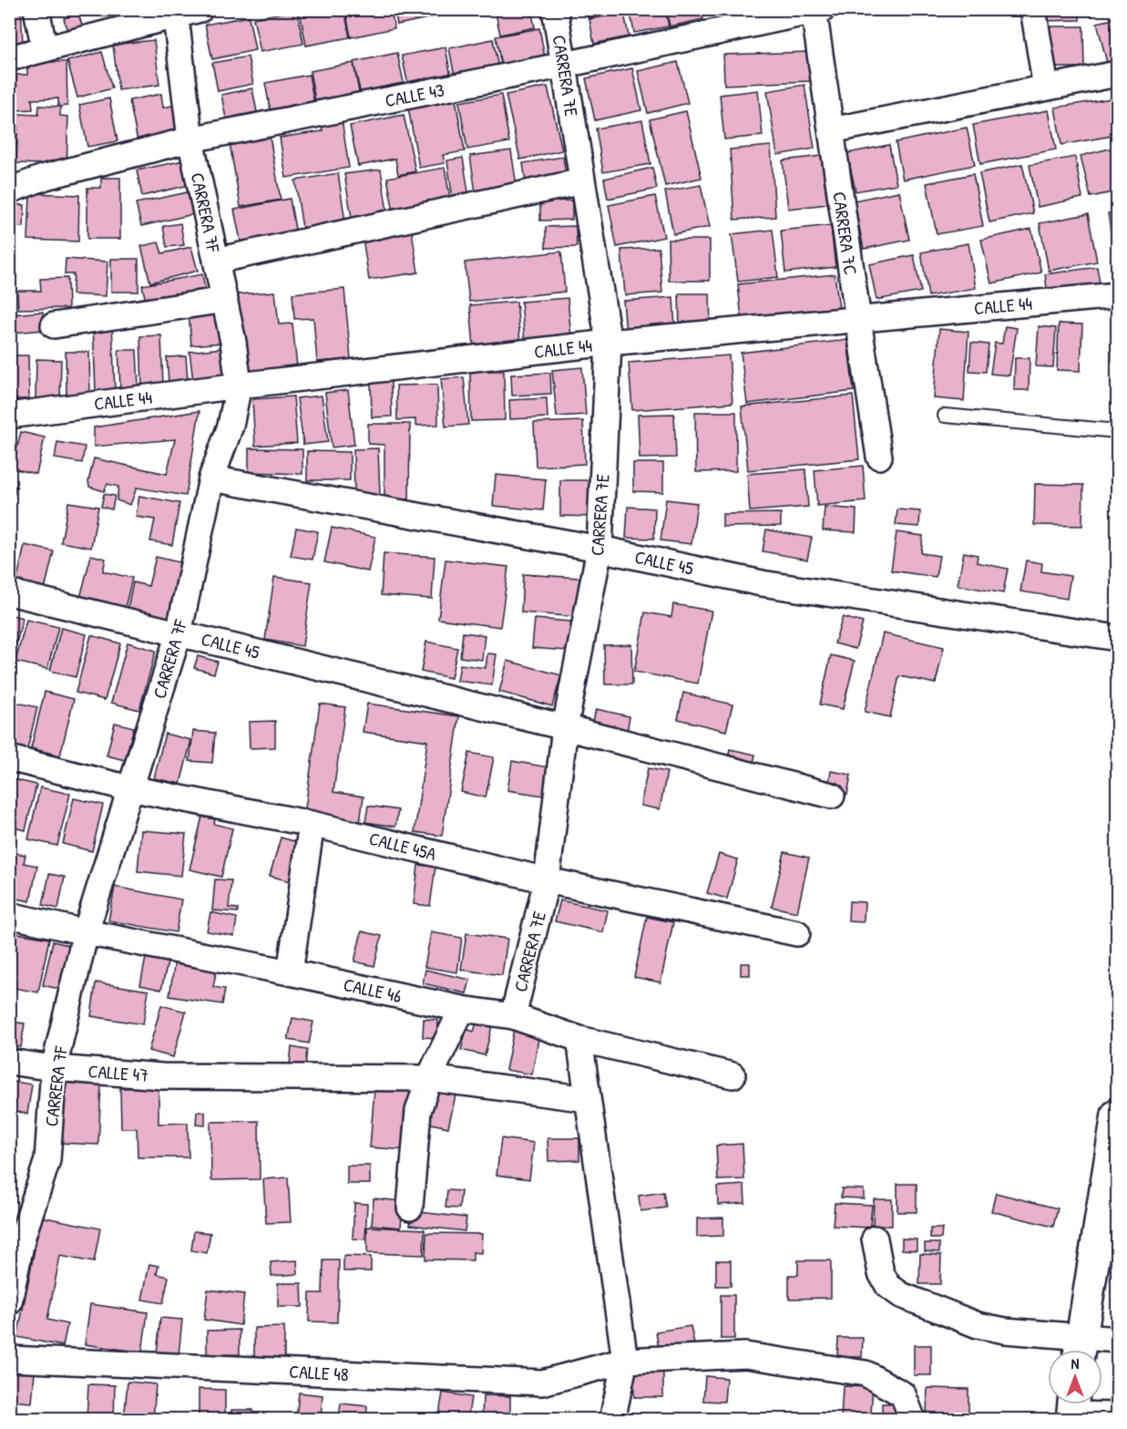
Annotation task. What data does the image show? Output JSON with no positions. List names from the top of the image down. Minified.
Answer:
{"streets":{"street":["CARRERA 7E","CALLE 43","CARRERA 7F","CARRERA 7C","CALLE 44","CALLE 45","CALLE 45A","CALLE 46","CALLE 47","CALLE 48"]},"crossings":[["CARRERA 7E","CALLE 43"],["CARRERA 7E","CALLE 44"],["CARRERA 7E","CALLE 45"],["CARRERA 7E","CALLE 45A"],["CARRERA 7E","CALLE 46"],["CALLE 43","CARRERA 7F"],["CALLE 43","CARRERA 7C"],["CARRERA 7F","CALLE 44"],["CARRERA 7F","CALLE 45"],["CARRERA 7F","CALLE 45A"],["CARRERA 7F","CALLE 46"],["CARRERA 7F","CALLE 47"],["CARRERA 7C","CALLE 44"]],"north":"top"}
